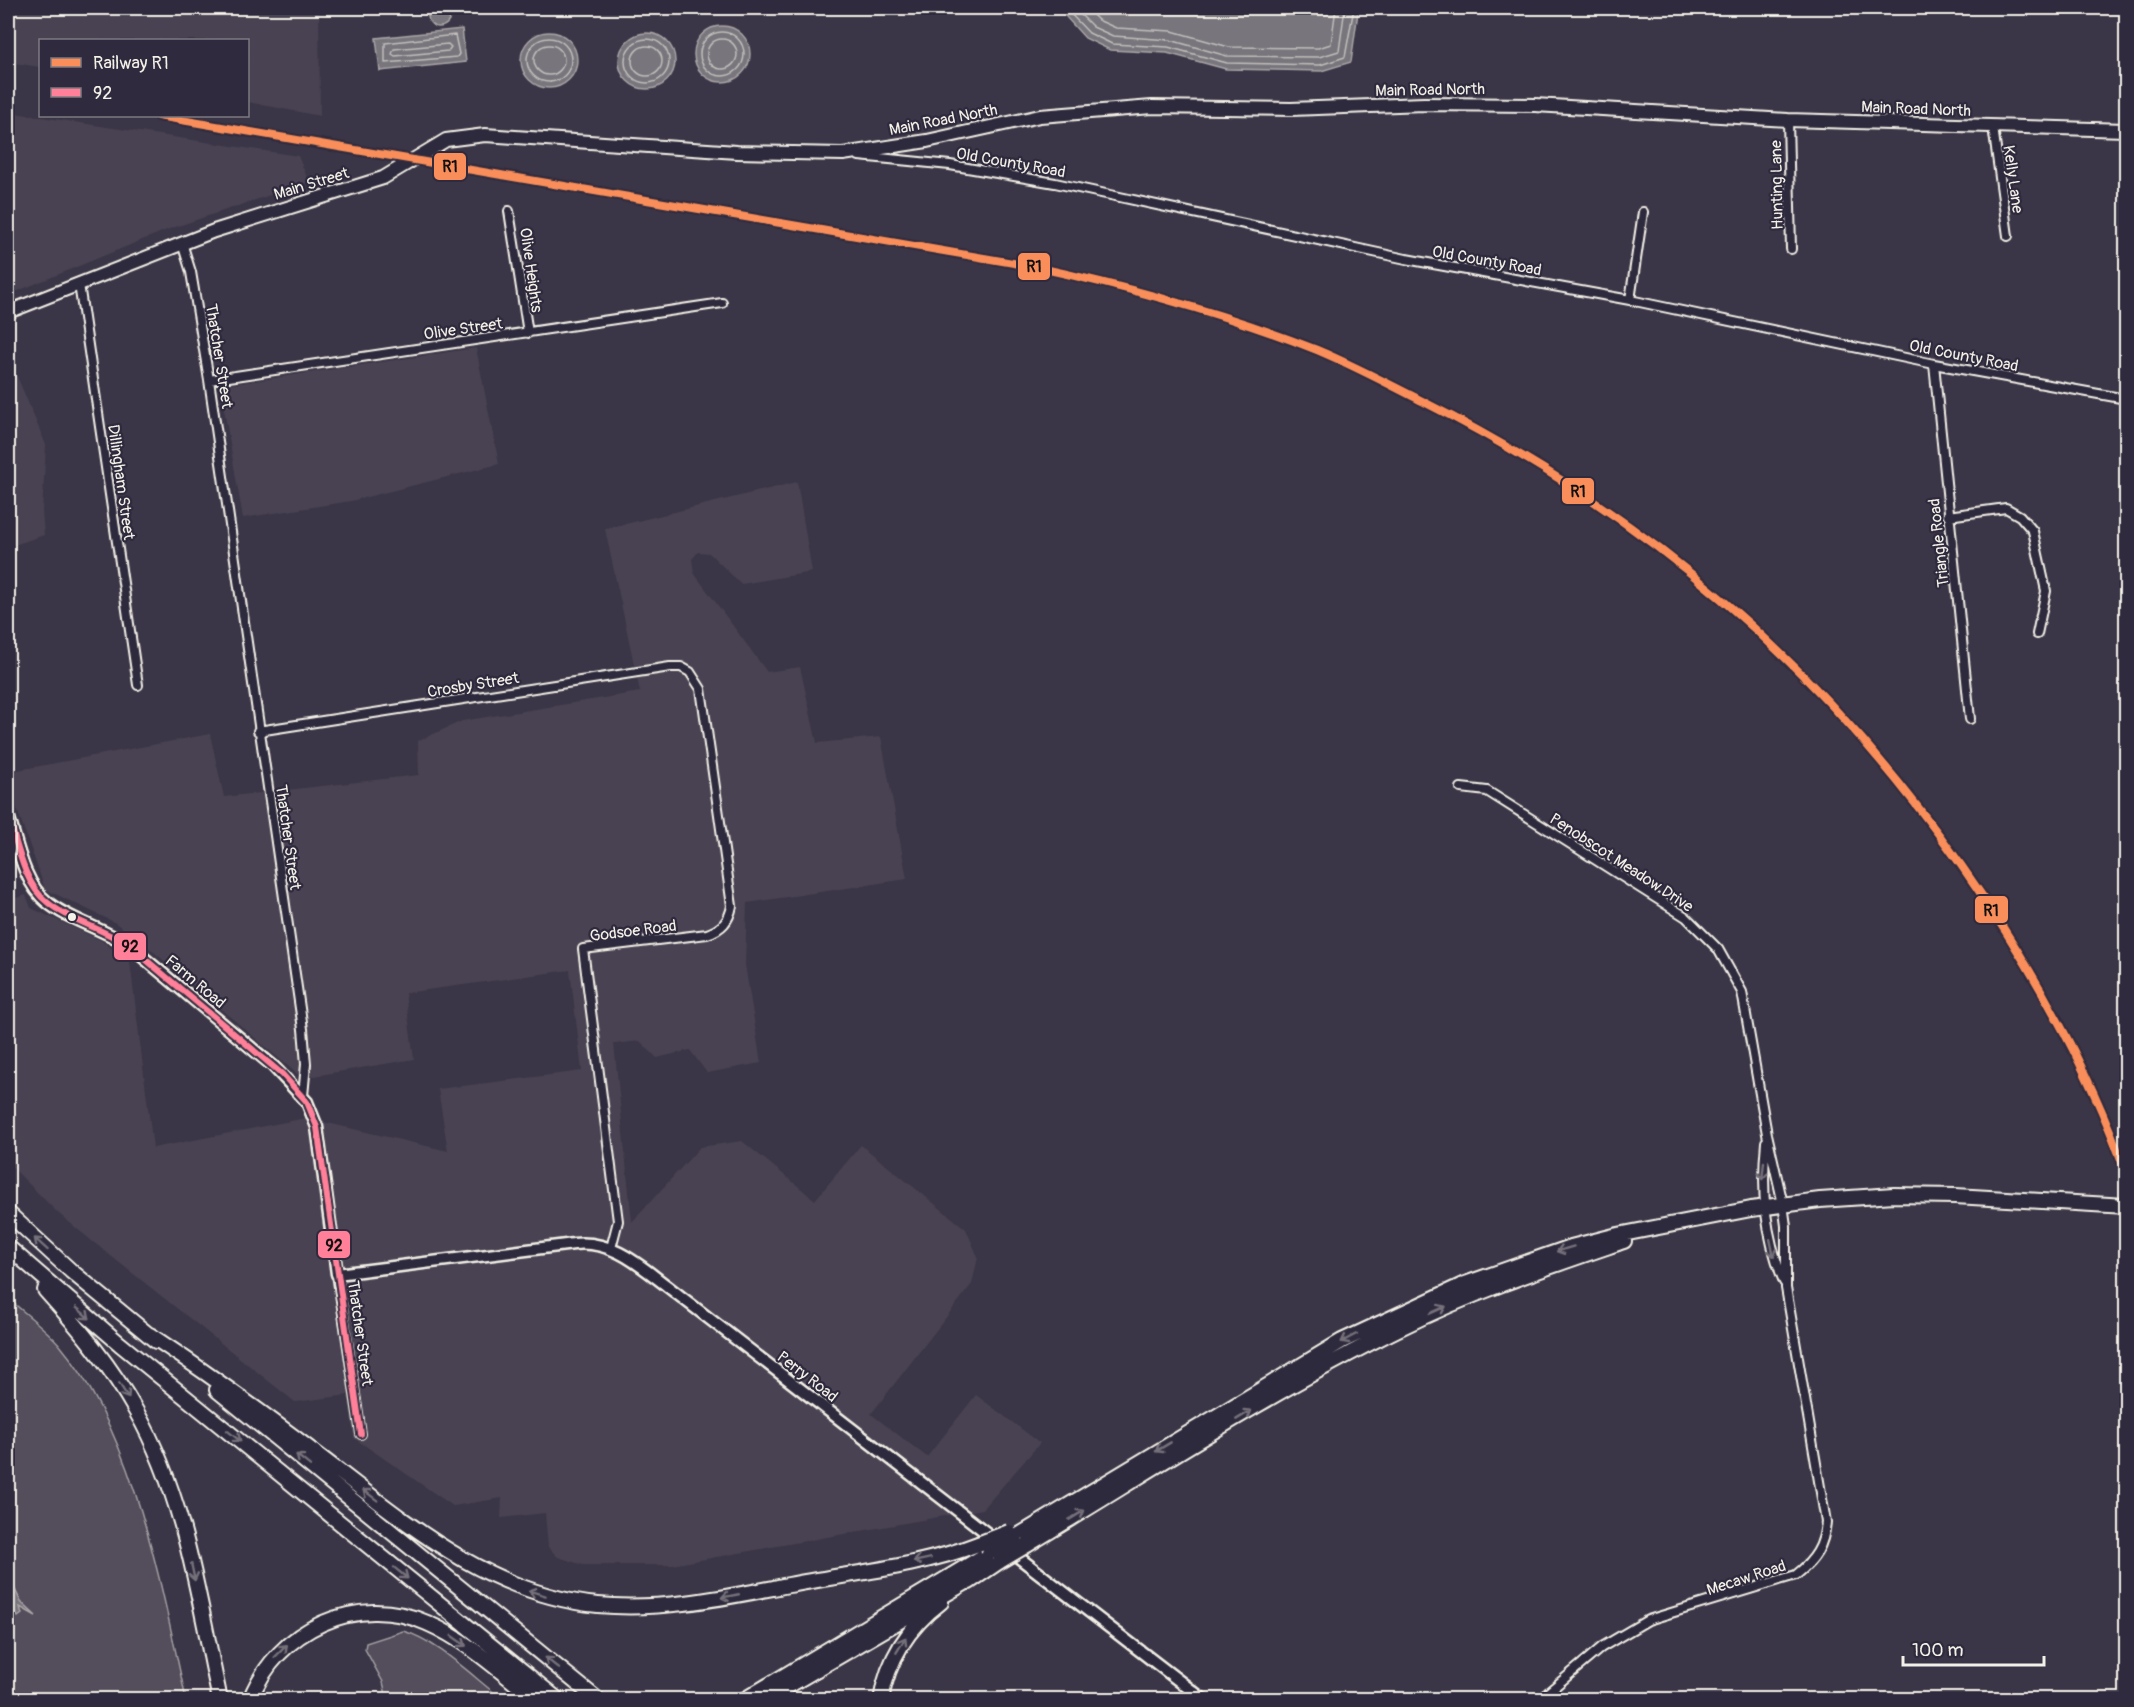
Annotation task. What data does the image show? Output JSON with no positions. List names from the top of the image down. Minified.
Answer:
{"streets":{"main road":["Main Road North","Main Street"],"street":["Old County Road","Kelly Lane","Hunting Lane","Olive Heights","Olive Street","Thatcher Street","Dillingham Street","Triangle Road","Crosby Street","Penobscot Meadow Drive","Godsoe Road","Farm Road","Perry Road","Mecaw Road"]},"crossings":[["Main Road North","Old County Road"],["Main Road North","Kelly Lane"],["Main Road North","Main Street"],["Main Road North","Hunting Lane"],["Old County Road","Triangle Road"],["Main Street","Thatcher Street"],["Main Street","Dillingham Street"],["Olive Heights","Olive Street"],["Olive Street","Thatcher Street"],["Thatcher Street","Crosby Street"],["Thatcher Street","Farm Road"],["Thatcher Street","Perry Road"],["Crosby Street","Godsoe Road"],["Penobscot Meadow Drive","Mecaw Road"],["Godsoe Road","Perry Road"]],"lines":["rail line R1","transit line 92"],"legend":["Railway R1","92"],"scale_bar":"100 m"}
